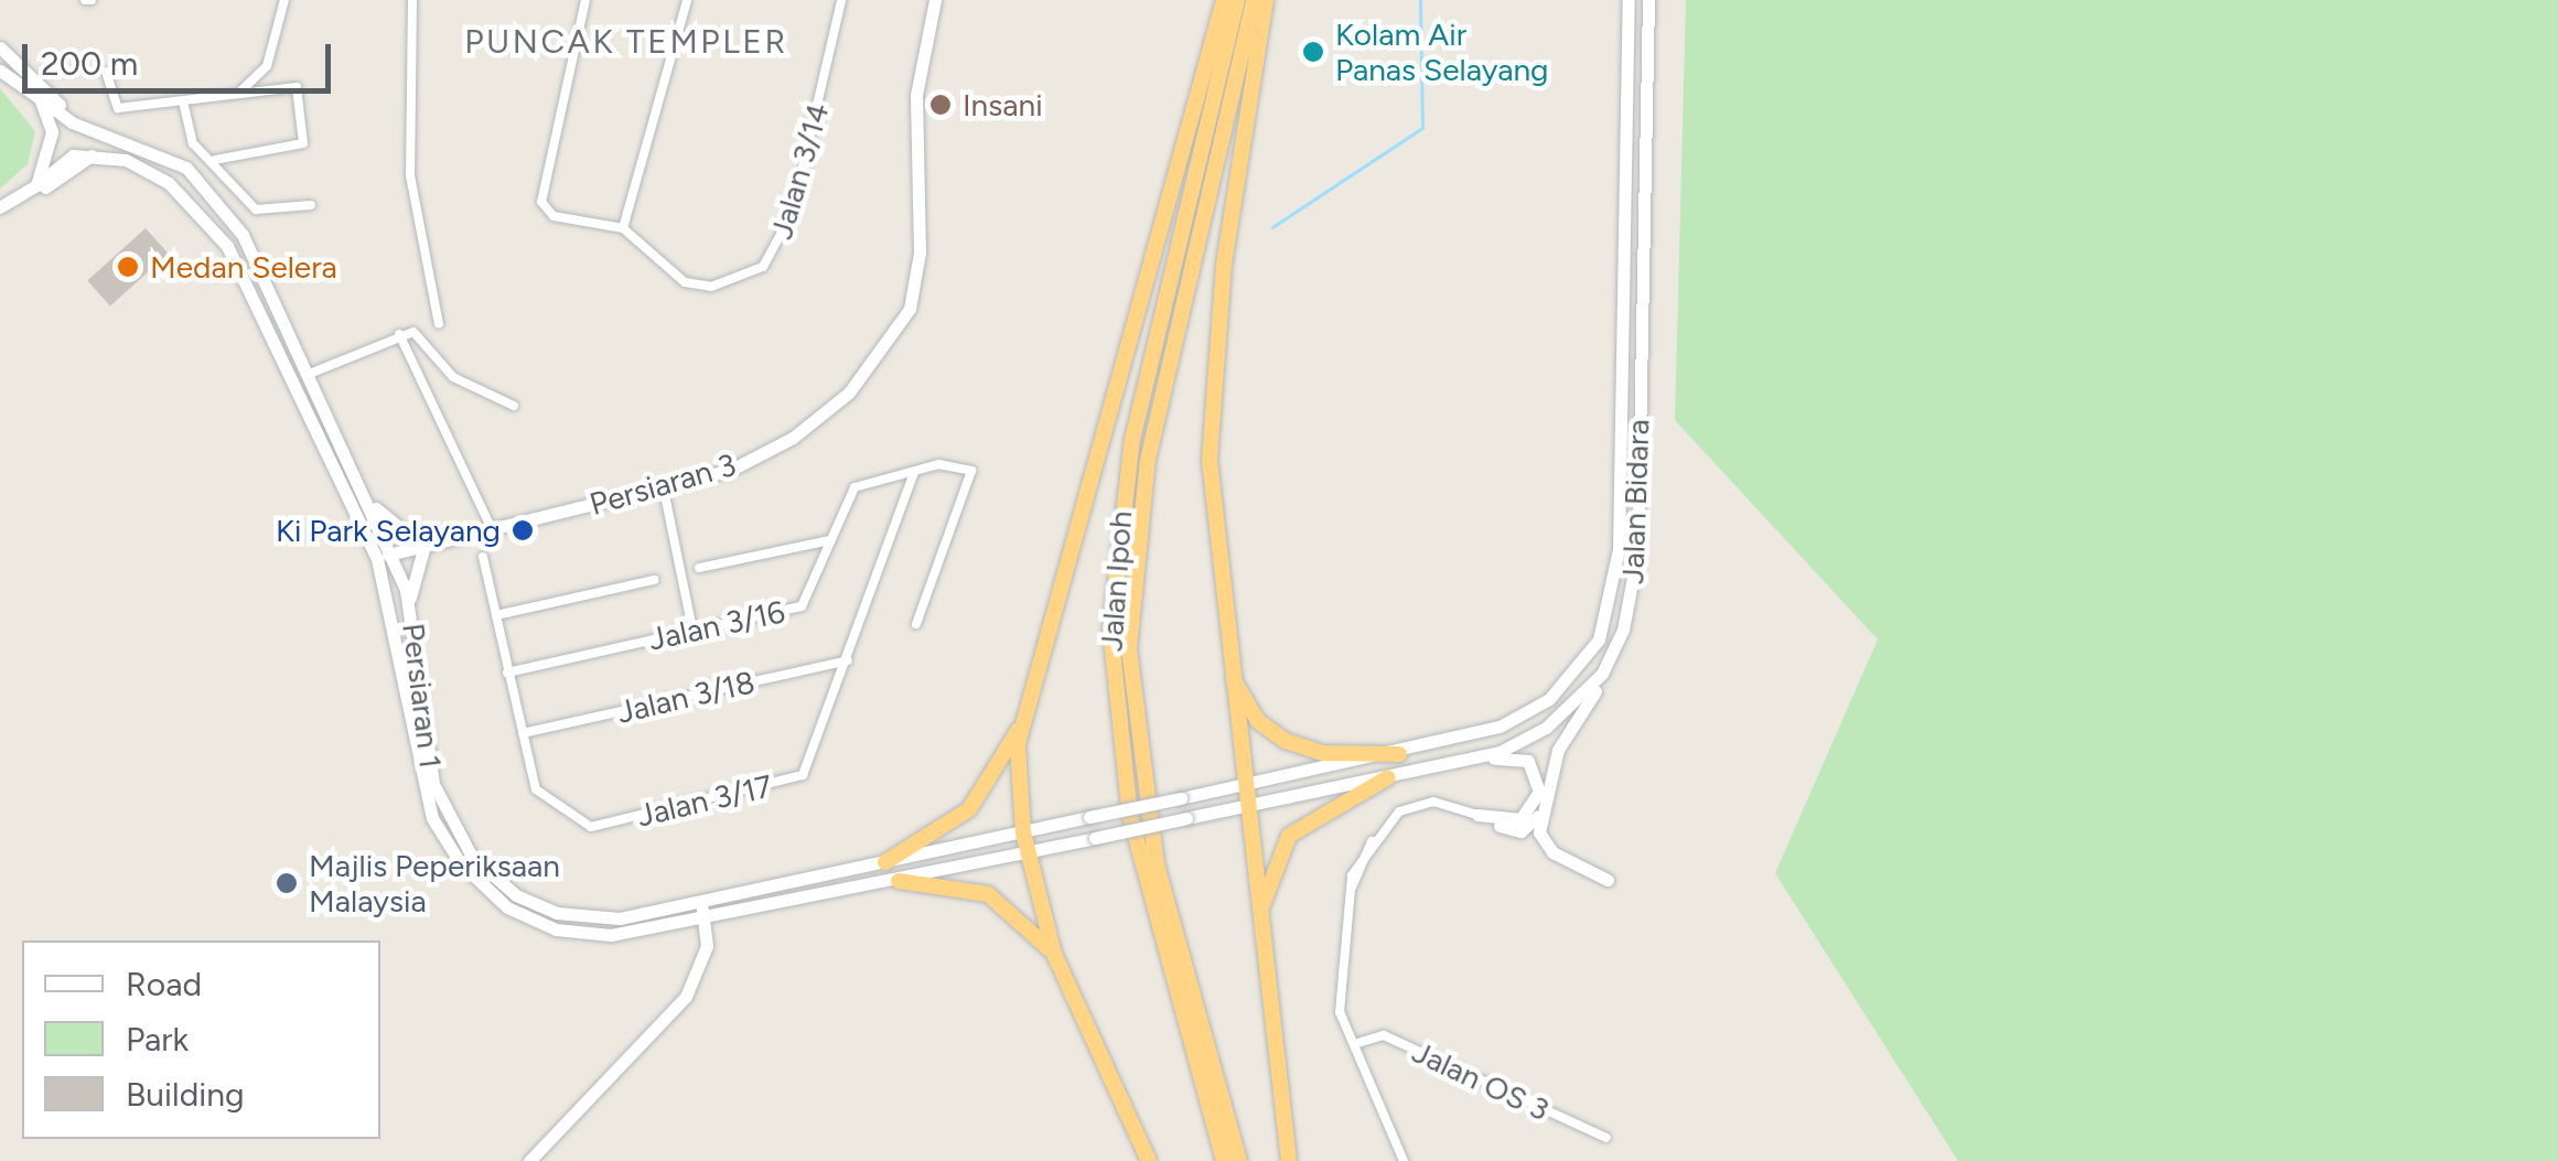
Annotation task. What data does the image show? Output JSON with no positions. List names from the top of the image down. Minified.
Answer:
{"streets":{"highway":["Jalan Ipoh"],"main road":["Persiaran 3","Jalan Bidara","Persiaran 1"],"street":["Jalan 3/14","Jalan 3/16","Jalan 3/18","Jalan 3/17","Jalan OS 3"]},"crossings":[["Persiaran 3","Persiaran 1"],["Jalan Bidara","Persiaran 1"],["Jalan 3/16","Jalan 3/17"],["Jalan 3/18","Jalan 3/17"]],"districts":["PUNCAK TEMPLER"],"places":["Kolam Air Panas Selayang","Insani","Medan Selera","Ki Park Selayang","Majlis Peperiksaan Malaysia"],"legend":["Road","Park","Building"],"scale_bar":"200 m"}
